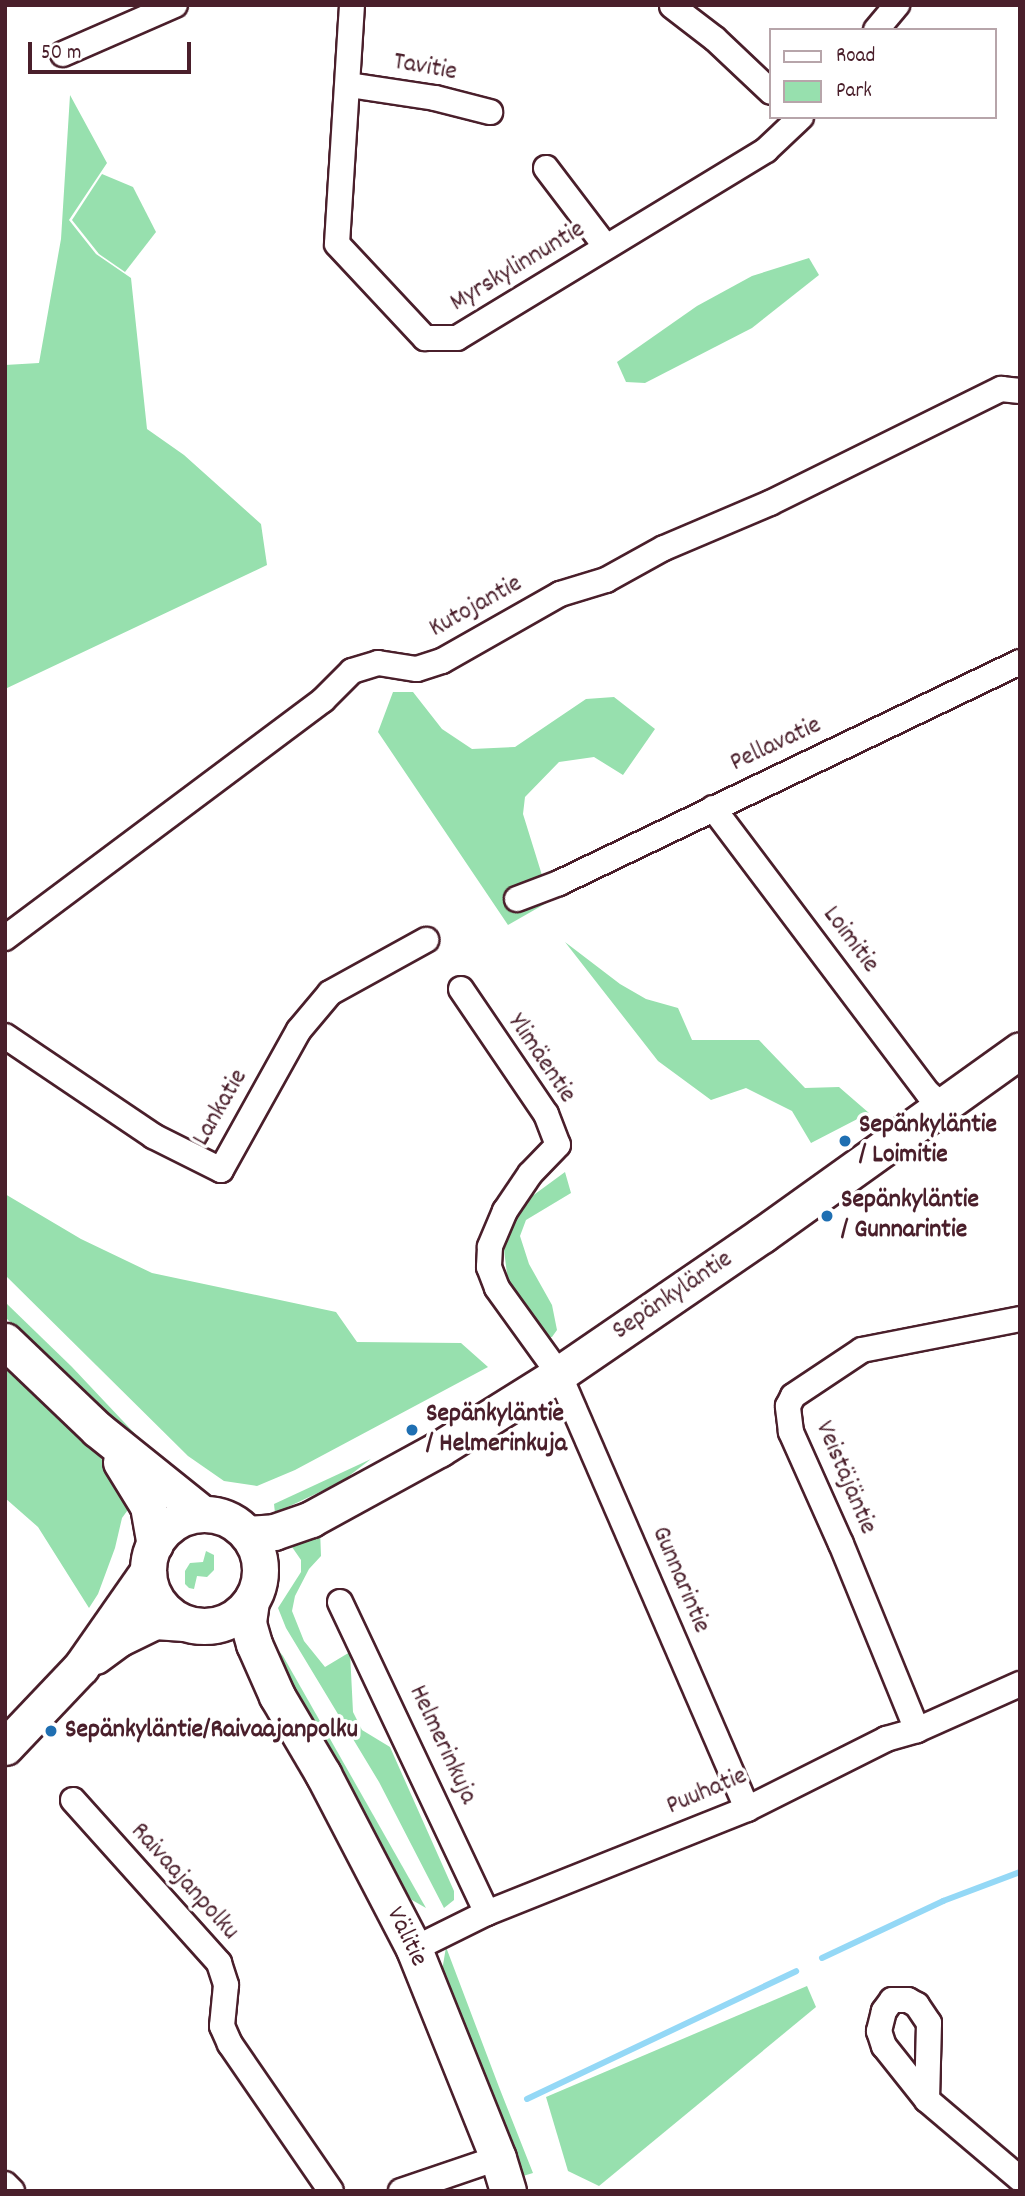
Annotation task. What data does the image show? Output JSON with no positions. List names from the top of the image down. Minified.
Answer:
{"streets":{"main road":["Sepänkyläntie","Välitie"],"street":["Tavitie","Myrskylinnuntie","Kutojantie","Pellavatie","Loimitie","Ylimäentie","Lankatie","Veistäjäntie","Gunnarintie","Helmerinkuja","Puuhatie","Raivaajanpolku"]},"crossings":[["Tavitie","Myrskylinnuntie"],["Pellavatie","Loimitie"],["Loimitie","Sepänkyläntie"],["Ylimäentie","Sepänkyläntie"],["Ylimäentie","Gunnarintie"],["Sepänkyläntie","Gunnarintie"],["Sepänkyläntie","Välitie"],["Veistäjäntie","Puuhatie"],["Gunnarintie","Puuhatie"],["Helmerinkuja","Puuhatie"],["Puuhatie","Välitie"]],"places":["Sepänkyläntie / Loimitie","Sepänkyläntie / Gunnarintie","Sepänkyläntie / Helmerinkuja","Sepänkyläntie/Raivaajanpolku"],"legend":["Road","Park"],"scale_bar":"50 m"}
